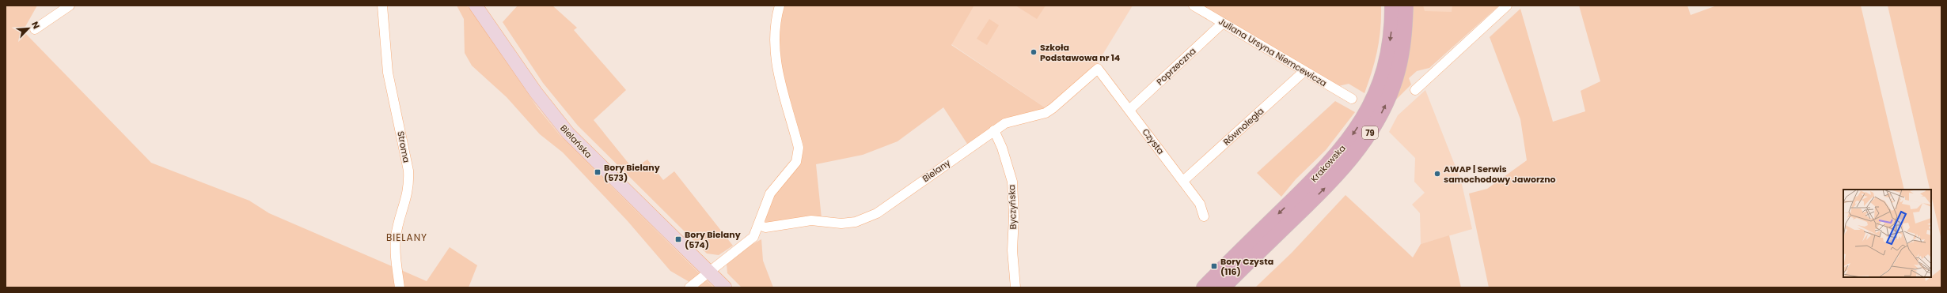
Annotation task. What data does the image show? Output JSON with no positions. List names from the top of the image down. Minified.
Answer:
{"streets":{"main road":["79","Krakowska"],"street":["Juliana Ursyna Niemcewicza","Poprzeczna","Równoległa","Bielańska","Czysta","Stroma","Bielany","Byczyńska"]},"crossings":[["Juliana Ursyna Niemcewicza","Poprzeczna"],["Juliana Ursyna Niemcewicza","Równoległa"],["Poprzeczna","Czysta"],["Równoległa","Czysta"],["Czysta","Bielany"],["Bielany","Byczyńska"]],"districts":["BIELANY"],"places":{"other":["Szkoła Podstawowa nr 14","AWAP | Serwis samochodowy Jaworzno"],"transit":["Bory Bielany (573)","Bory Bielany (574)","Bory Czysta (116)"]},"north":"top right"}
